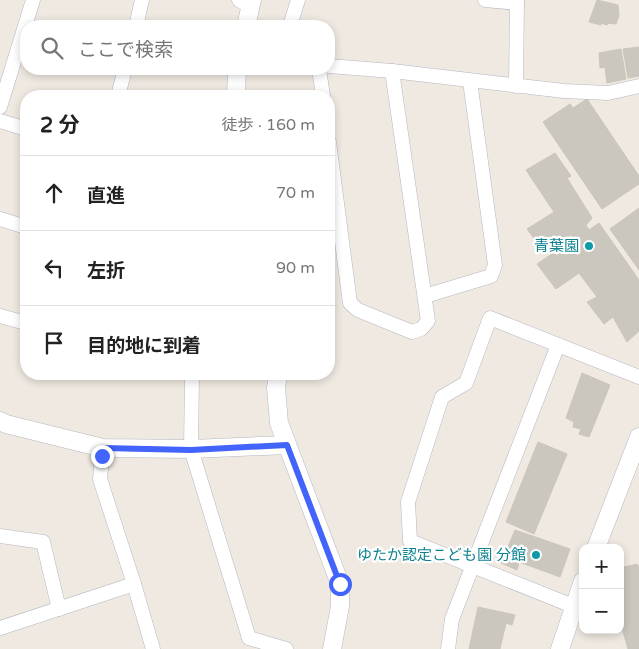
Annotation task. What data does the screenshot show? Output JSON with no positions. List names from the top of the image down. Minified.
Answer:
{"places":["青葉園","ゆたか認定こども園 分館"],"page":{"search":"ここで検索","heading":["2 分","徒歩 · 160 m"],"list":[["直進","70 m"],["左折","90 m"],"目的地に到着"],"map_buttons":["+","−"]}}
